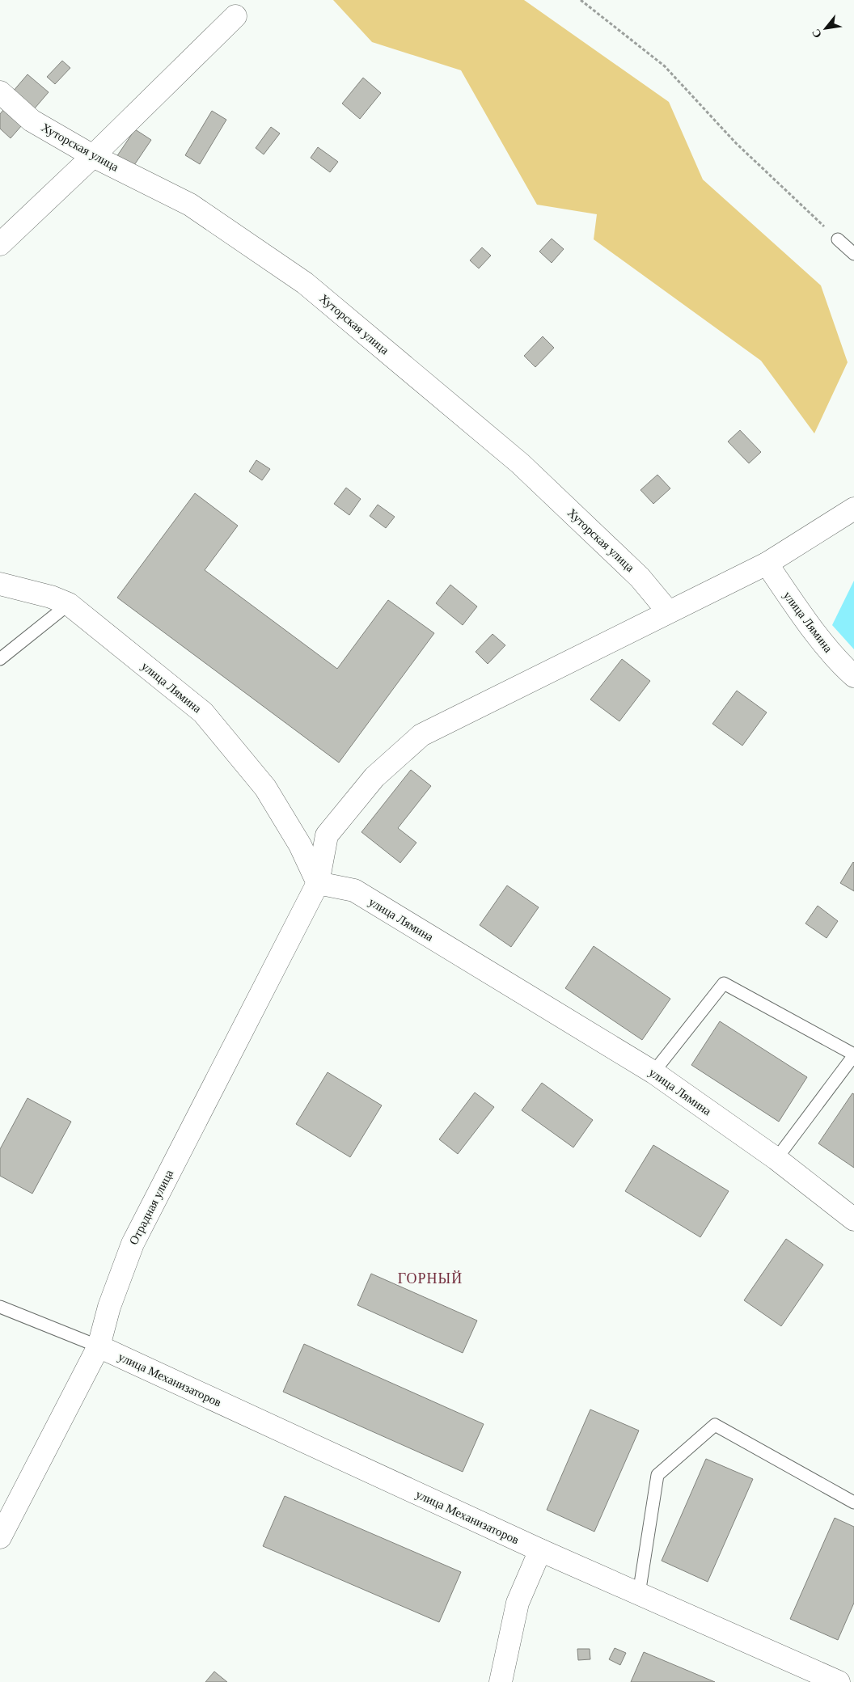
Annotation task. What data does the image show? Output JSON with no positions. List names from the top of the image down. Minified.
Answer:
{"streets":{"street":["Хуторская улица","улица Лямина","Отрадная улица","улица Механизаторов"]},"crossings":[["Хуторская улица","Отрадная улица"],["улица Лямина","Отрадная улица"],["Отрадная улица","улица Механизаторов"]],"districts":["ГОРНЫЙ"],"north":"bottom left"}
